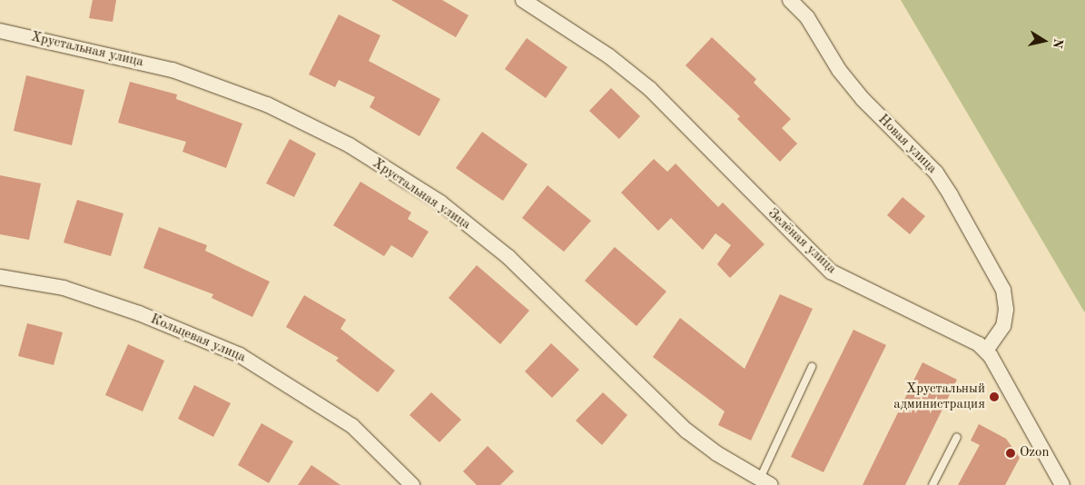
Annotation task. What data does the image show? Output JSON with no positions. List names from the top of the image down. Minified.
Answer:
{"streets":{"street":["Хрустальная улица","Новая улица","Зелёная улица","Кольцевая улица"]},"crossings":[["Новая улица","Зелёная улица"]],"places":["Хрустальный администрация","Ozon"],"north":"right"}
